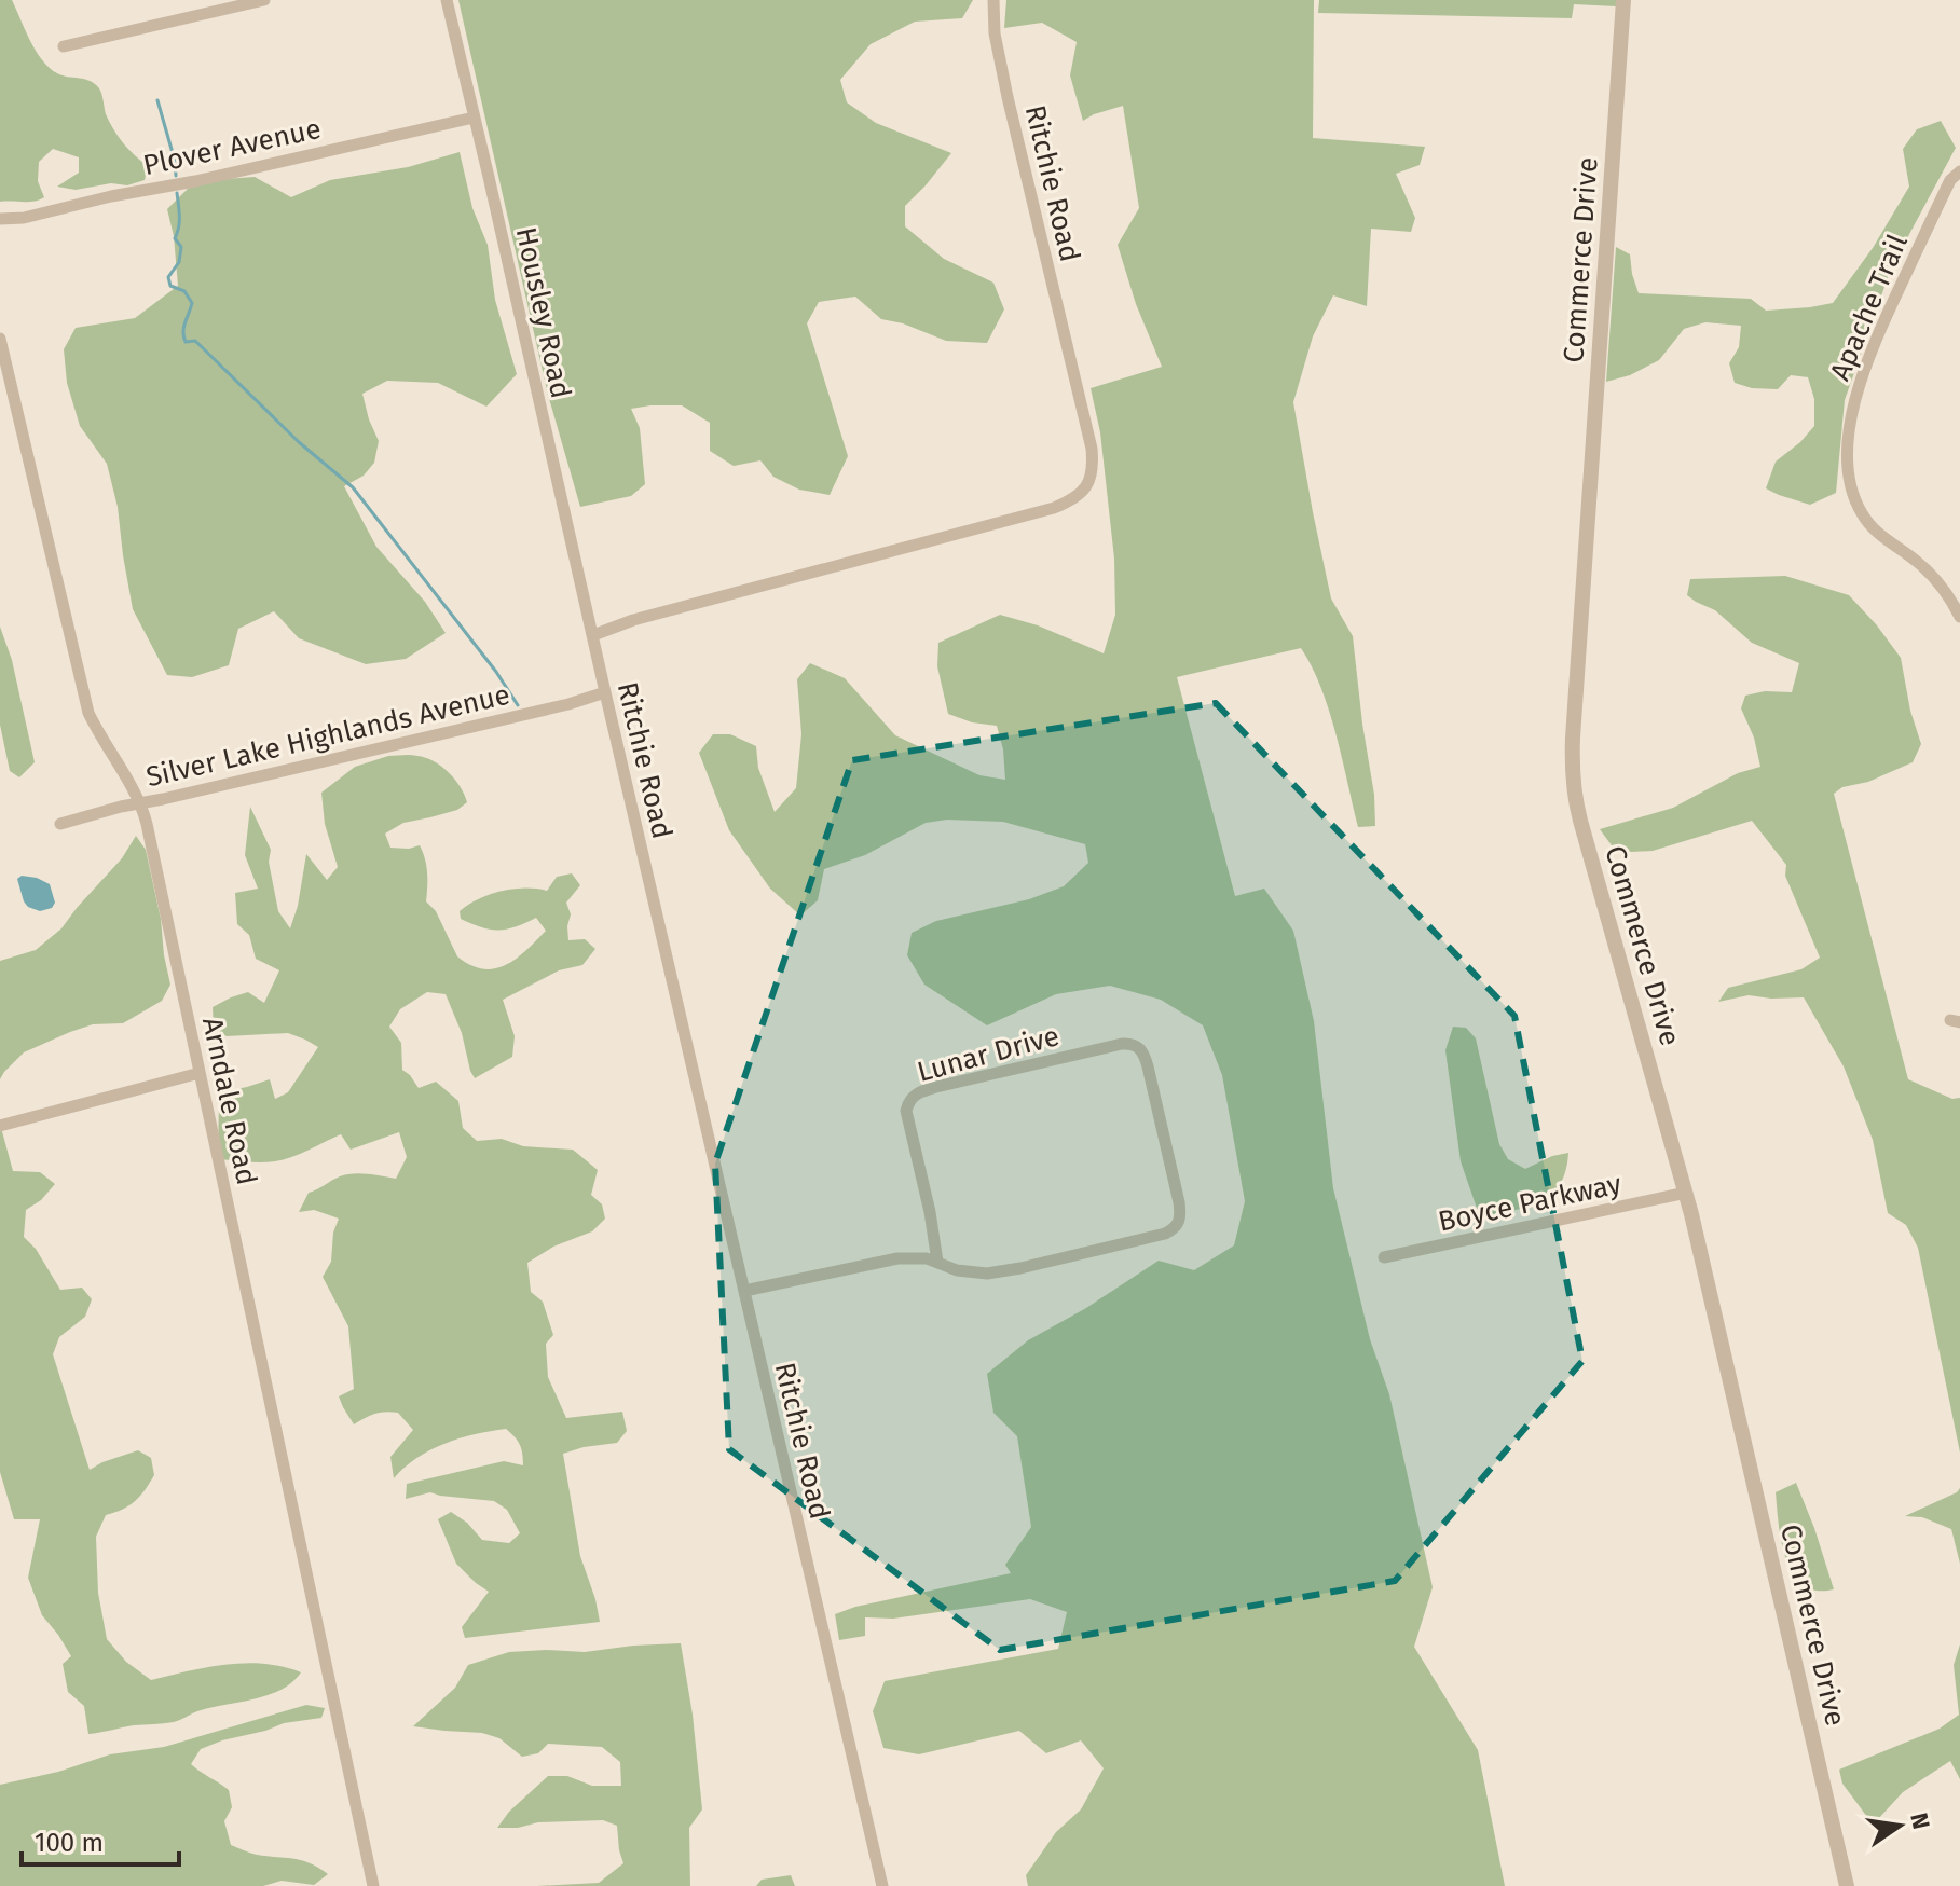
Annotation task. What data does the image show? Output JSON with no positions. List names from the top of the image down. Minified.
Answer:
{"streets":{"street":["Plover Avenue","Ritchie Road","Commerce Drive","Apache Trail","Housley Road","Silver Lake Highlands Avenue","Lunar Drive","Arndale Road","Boyce Parkway"]},"crossings":[["Plover Avenue","Housley Road"],["Ritchie Road","Housley Road"],["Ritchie Road","Silver Lake Highlands Avenue"],["Commerce Drive","Boyce Parkway"],["Silver Lake Highlands Avenue","Arndale Road"]],"scale_bar":"100 m","north":"right"}
